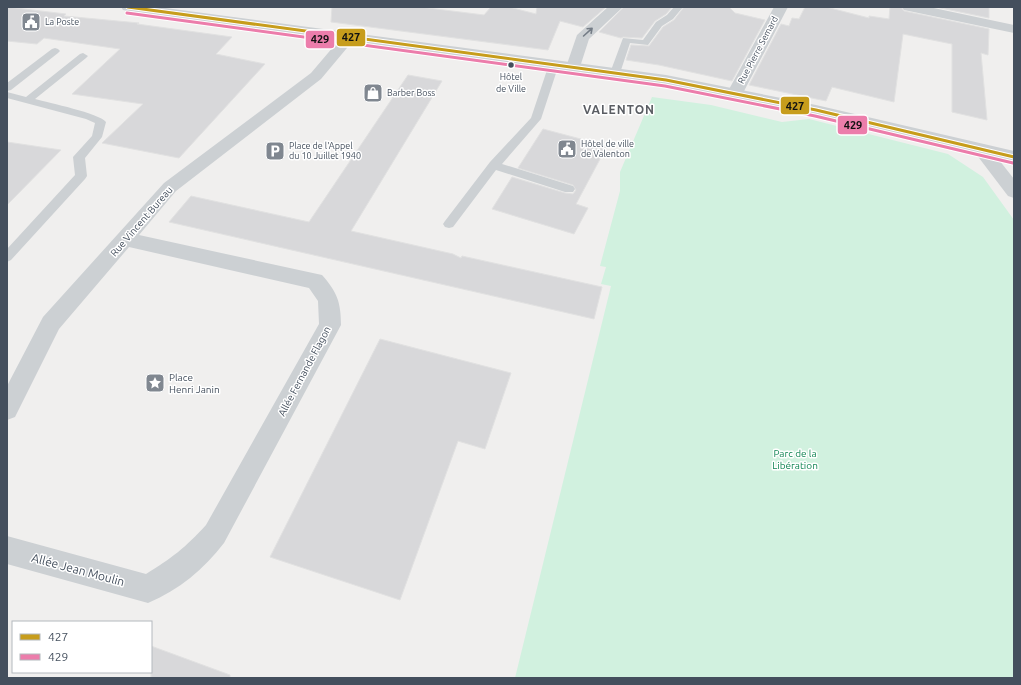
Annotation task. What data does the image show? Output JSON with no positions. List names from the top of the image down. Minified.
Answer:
{"streets":{"street":["Rue Pierre Semard","Rue Vincent Bureau","Allée Fernande Flagon","Allée Jean Moulin"]},"crossings":[["Rue Vincent Bureau","Allée Fernande Flagon"],["Allée Fernande Flagon","Allée Jean Moulin"]],"districts":["VALENTON"],"parks":["Parc de la Libération"],"places":{"public building":["La Poste","Hôtel de ville de Valenton"],"other":["Hôtel de Ville"],"shop":["Barber Boss"],"parking":["Place de l'Appel du 10 Juillet 1940"],"place":["Place Henri Janin"]},"lines":["transit line 427","transit line 429"],"legend":["427","429"]}
